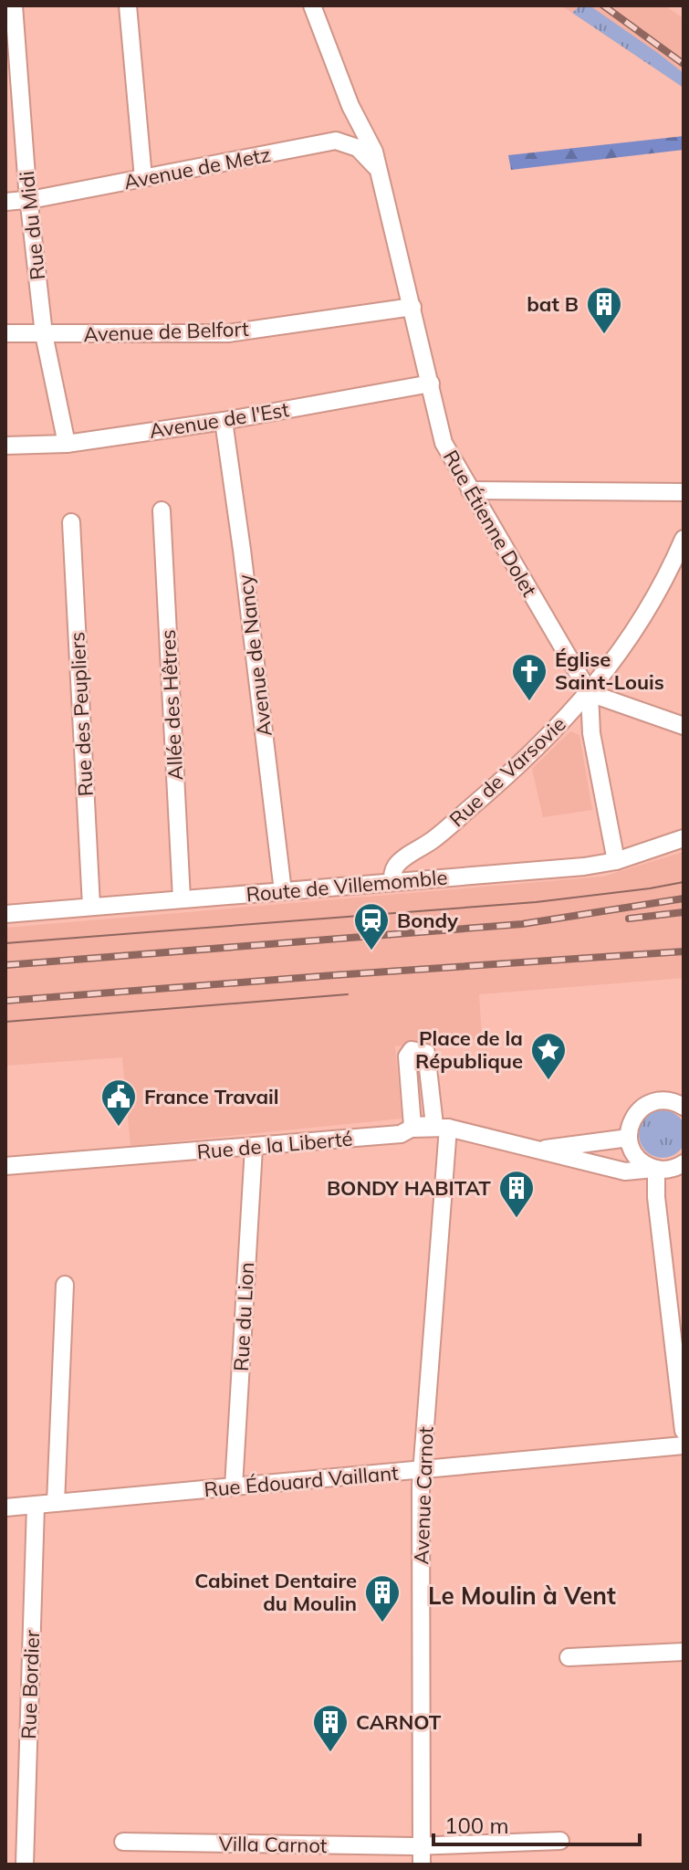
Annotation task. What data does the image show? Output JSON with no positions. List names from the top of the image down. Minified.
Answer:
{"streets":{"street":["Avenue de Metz","Rue du Midi","Avenue de Belfort","Avenue de l'Est","Rue Étienne Dolet","Avenue de Nancy","Allée des Hêtres","Rue des Peupliers","Rue de Varsovie","Route de Villemomble","Rue de la Liberté","Rue du Lion","Rue Édouard Vaillant","Avenue Carnot","Rue Bordier","Villa Carnot"]},"crossings":[["Avenue de Metz","Rue du Midi"],["Avenue de Metz","Rue Étienne Dolet"],["Rue du Midi","Avenue de Belfort"],["Rue du Midi","Avenue de l'Est"],["Avenue de Belfort","Rue Étienne Dolet"],["Avenue de l'Est","Rue Étienne Dolet"],["Avenue de l'Est","Avenue de Nancy"],["Rue Étienne Dolet","Rue de Varsovie"],["Rue Étienne Dolet","Route de Villemomble"],["Avenue de Nancy","Route de Villemomble"],["Allée des Hêtres","Route de Villemomble"],["Rue des Peupliers","Route de Villemomble"],["Rue de Varsovie","Route de Villemomble"],["Rue de la Liberté","Rue du Lion"],["Rue de la Liberté","Avenue Carnot"],["Rue du Lion","Rue Édouard Vaillant"],["Rue Édouard Vaillant","Avenue Carnot"],["Rue Édouard Vaillant","Rue Bordier"],["Avenue Carnot","Villa Carnot"]],"districts":["Le Moulin à Vent"],"places":{"building":["bat B","BONDY HABITAT","Cabinet Dentaire du Moulin","CARNOT"],"church":["Église Saint-Louis"],"station":["Bondy"],"place":["Place de la République"],"public building":["France Travail"]},"scale_bar":"100 m"}
